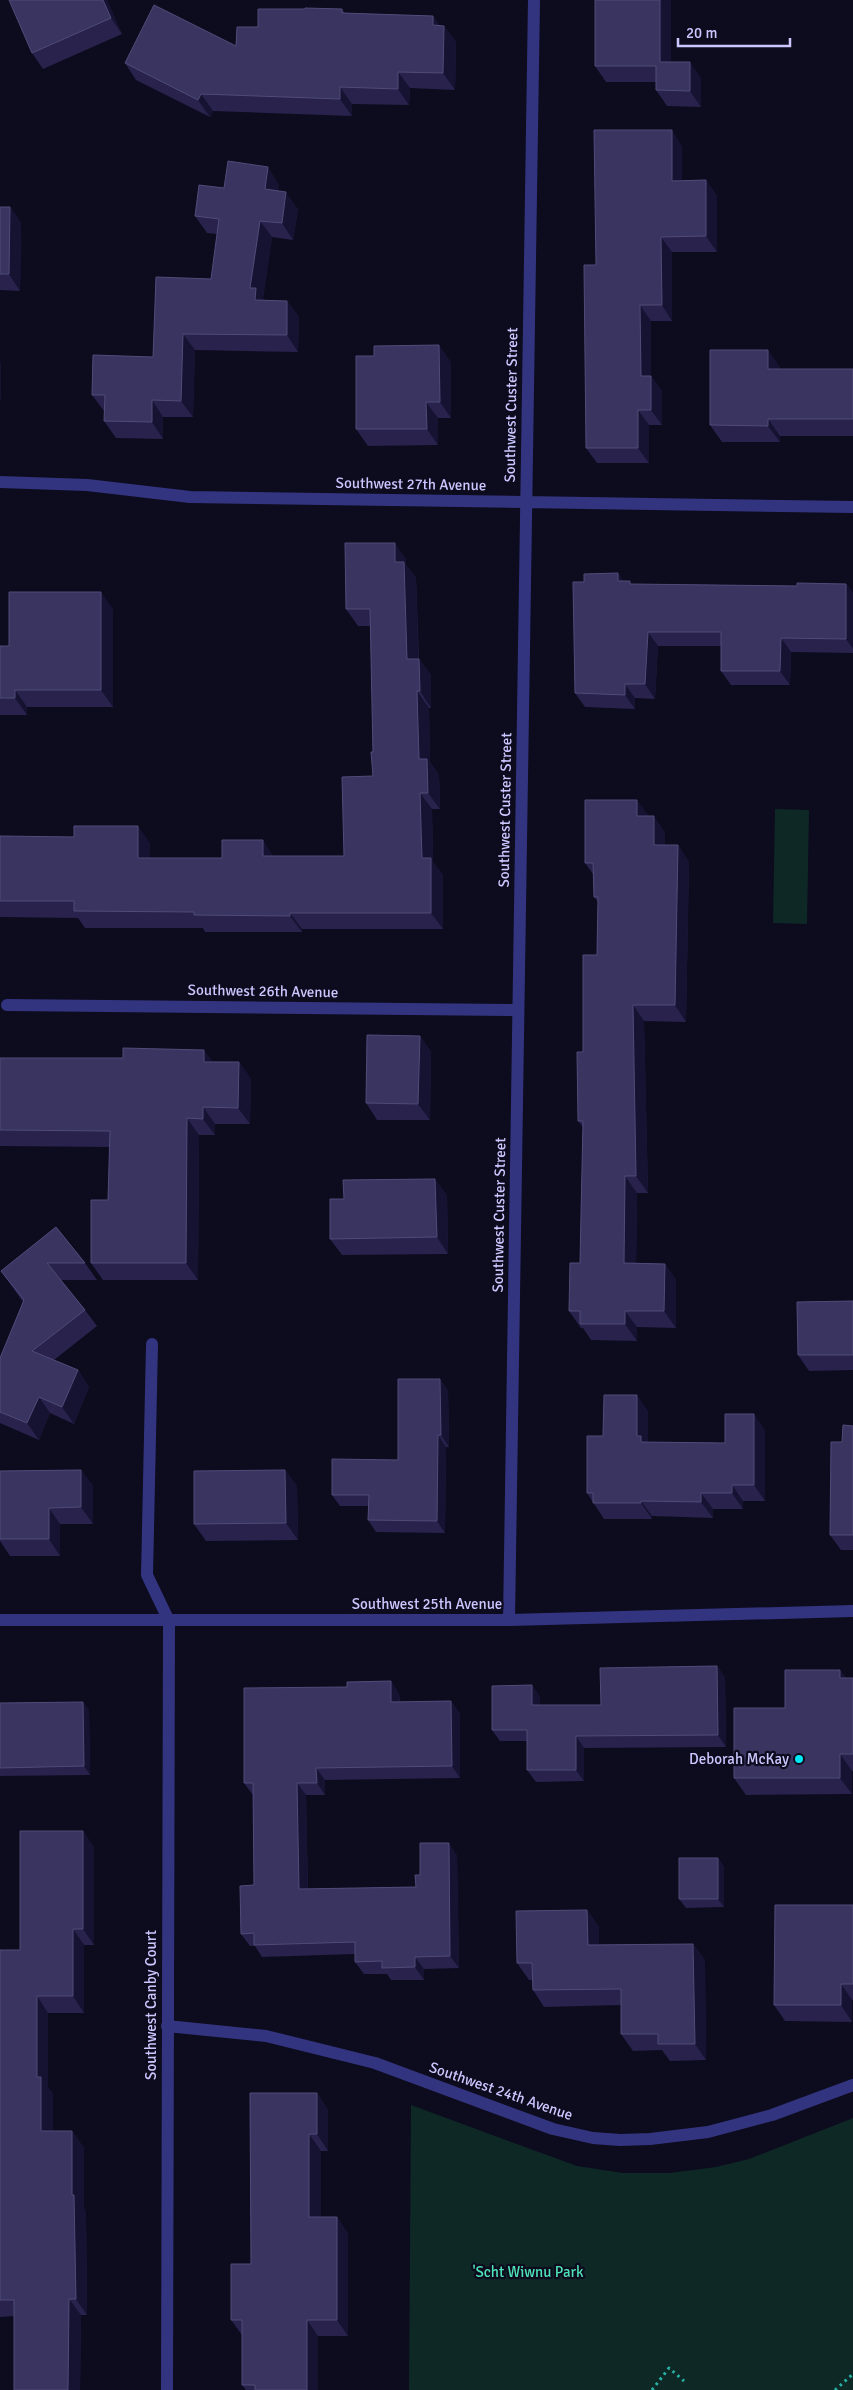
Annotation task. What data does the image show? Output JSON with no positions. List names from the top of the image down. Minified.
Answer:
{"streets":{"street":["Southwest Custer Street","Southwest 27th Avenue","Southwest 26th Avenue","Southwest 25th Avenue","Southwest Canby Court","Southwest 24th Avenue"]},"crossings":[["Southwest Custer Street","Southwest 27th Avenue"],["Southwest Custer Street","Southwest 26th Avenue"],["Southwest Custer Street","Southwest 25th Avenue"],["Southwest 25th Avenue","Southwest Canby Court"],["Southwest Canby Court","Southwest 24th Avenue"]],"parks":["'Scht Wiwnu Park"],"places":["Deborah McKay"],"scale_bar":"20 m"}
